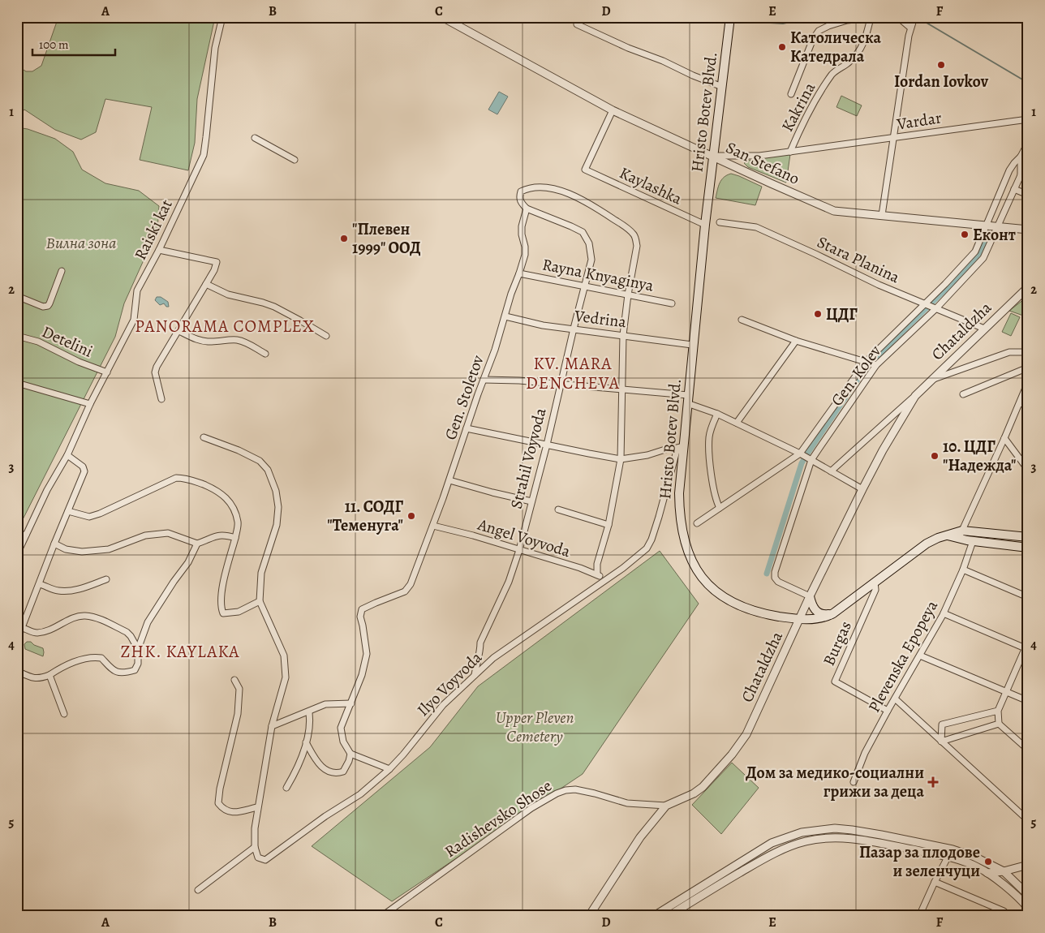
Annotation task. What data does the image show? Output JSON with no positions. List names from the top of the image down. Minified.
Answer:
{"streets":{"main road":["Hristo Botev Blvd."],"street":["Kakrina","Vardar","San Stefano","Kaylashka","Raiski kat","Stara Planina","Rayna Knyaginya","Vedrina","Chataldzha","Detelini","Gen. Kolev","Gen. Stoletov","Strahil Voyvoda","Angel Voyvoda","Burgas","Plevenska Epopeya","Ilyo Voyvoda","Radishevsko Shose"]},"crossings":[["Kakrina","Vardar"],["Hristo Botev Blvd.","Vardar"],["Hristo Botev Blvd.","San Stefano"],["Hristo Botev Blvd.","Kaylashka"],["Hristo Botev Blvd.","Vedrina"],["Hristo Botev Blvd.","Chataldzha"],["Hristo Botev Blvd.","Burgas"],["Hristo Botev Blvd.","Ilyo Voyvoda"],["Vardar","San Stefano"],["San Stefano","Kaylashka"],["San Stefano","Gen. Kolev"],["Raiski kat","Detelini"],["Stara Planina","Chataldzha"],["Stara Planina","Gen. Kolev"],["Rayna Knyaginya","Gen. Stoletov"],["Rayna Knyaginya","Strahil Voyvoda"],["Vedrina","Gen. Stoletov"],["Vedrina","Strahil Voyvoda"],["Chataldzha","Gen. Kolev"],["Chataldzha","Radishevsko Shose"],["Gen. Stoletov","Strahil Voyvoda"],["Gen. Stoletov","Angel Voyvoda"],["Strahil Voyvoda","Angel Voyvoda"],["Strahil Voyvoda","Ilyo Voyvoda"],["Angel Voyvoda","Ilyo Voyvoda"],["Burgas","Plevenska Epopeya"]],"districts":["PANORAMA COMPLEX","KV. MARA DENCHEVA","ZHK. KAYLAKA"],"parks":["Вилна зона","Upper Pleven Cemetery"],"places":{"other":["Католическа Катедрала","Iordan Iovkov","Еконт","\"Плевен 1999\" ООД","ЦДГ","10. ЦДГ \"Надежда\"","11. СОДГ \"Теменуга\"","Пазар за плодове и зеленчуци"],"health":["Дом за медико-социални грижи за деца"]},"scale_bar":"100 m","grid":{"columns":["A","B","C","D","E","F"],"rows":["1","2","3","4","5"]}}
